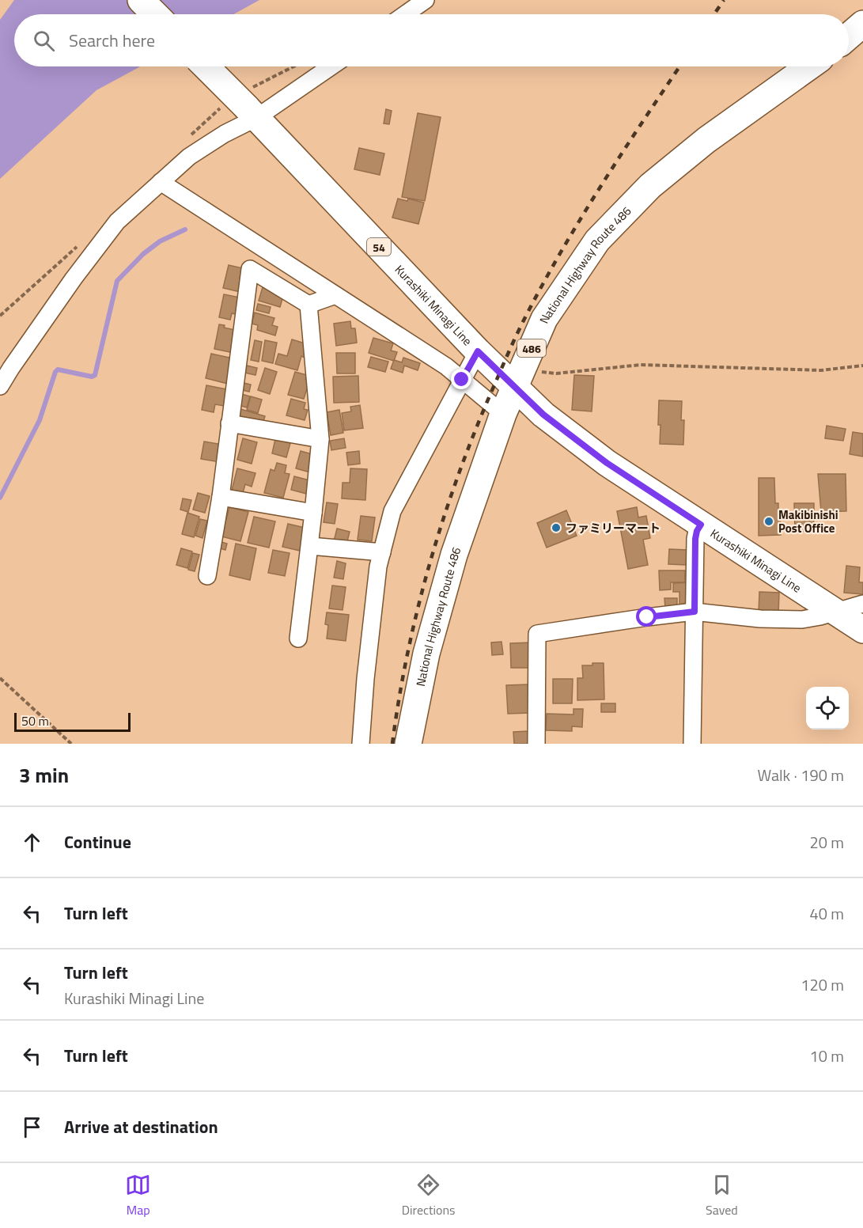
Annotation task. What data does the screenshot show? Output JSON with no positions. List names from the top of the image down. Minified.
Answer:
{"streets":{"main road":["54","National Highway Route 486","Kurashiki Minagi Line","486"]},"crossings":[["National Highway Route 486","Kurashiki Minagi Line"]],"places":["Makibinishi Post Office","ファミリーマート"],"scale_bar":"50 m","page":{"search":"Search here","scale":"50 m","heading":["3 min","Walk · 190 m"],"list":[["Continue","20 m"],["Turn left","40 m"],["Turn left","Kurashiki Minagi Line","120 m"],["Turn left","10 m"],"Arrive at destination"],"nav":["Map","Directions","Saved"]}}
